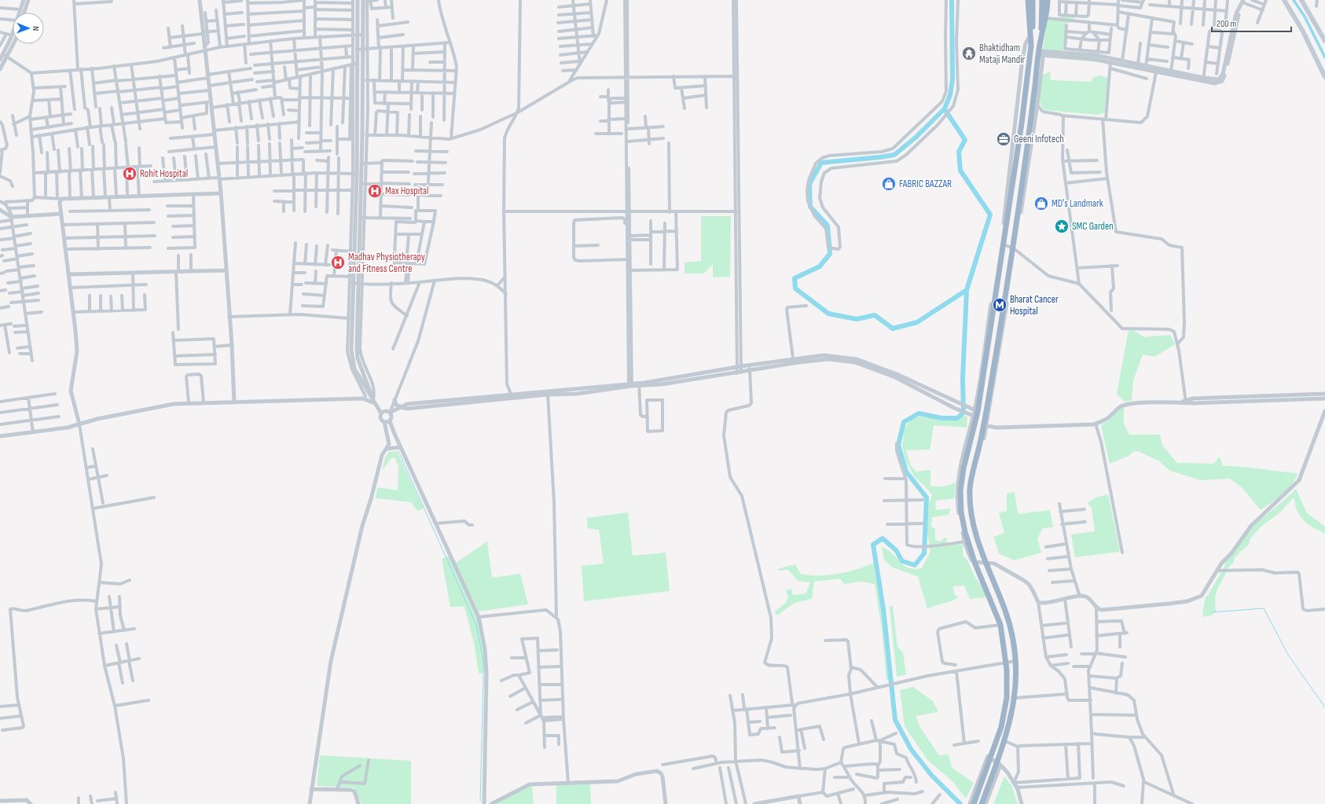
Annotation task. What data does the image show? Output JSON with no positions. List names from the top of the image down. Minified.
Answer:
{"places":{"temple":["Bhaktidham Mataji Mandir"],"office":["Geeni Infotech"],"hospital":["Rohit Hospital","Max Hospital","Madhav Physiotherapy and Fitness Centre"],"shop":["FABRIC BAZZAR","MD's Landmark"],"place":["SMC Garden"],"metro station":["Bharat Cancer Hospital"]},"scale_bar":"200 m","north":"right"}
